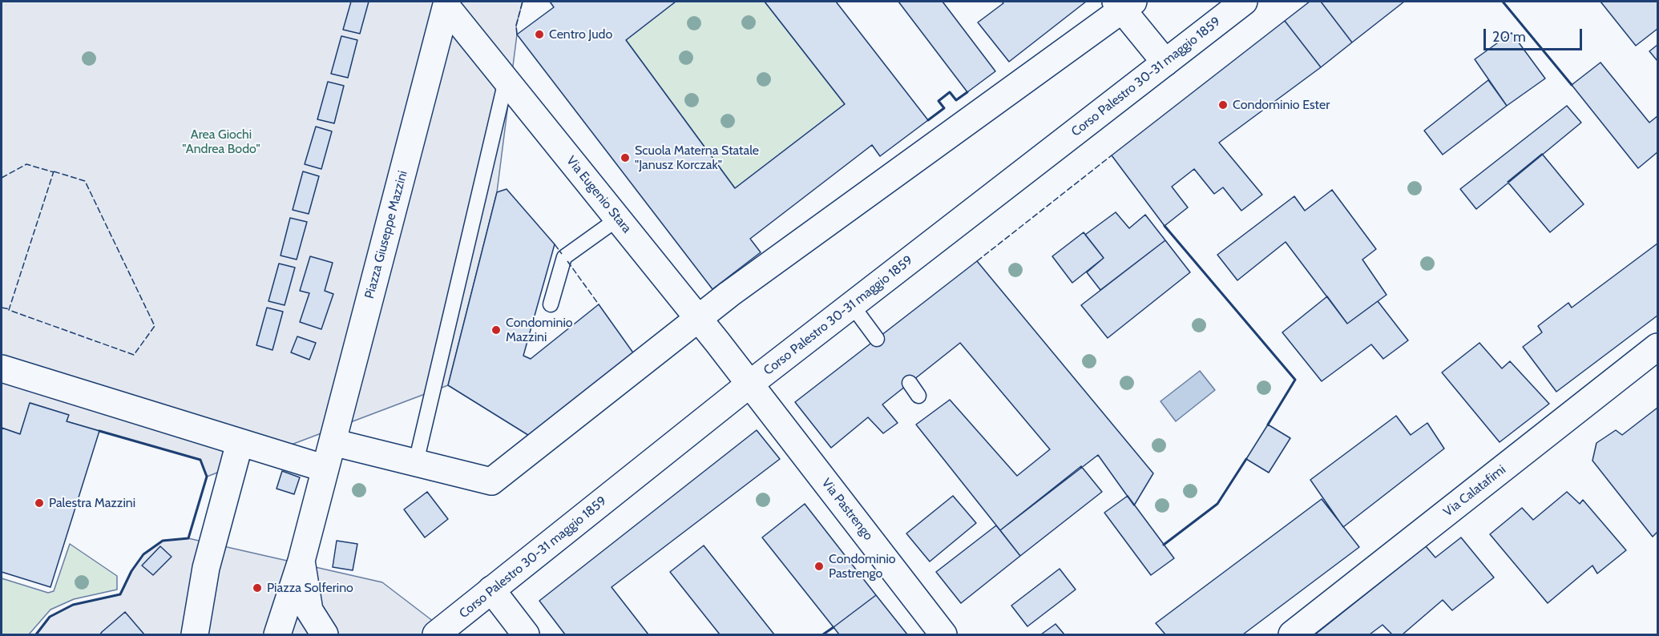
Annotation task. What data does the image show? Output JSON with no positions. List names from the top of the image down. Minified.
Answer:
{"streets":{"street":["Corso Palestro 30-31 maggio 1859","Via Eugenio Stara","Piazza Giuseppe Mazzini","Via Calatafimi","Via Pastrengo"]},"crossings":[["Corso Palestro 30-31 maggio 1859","Via Eugenio Stara"],["Corso Palestro 30-31 maggio 1859","Via Pastrengo"],["Via Eugenio Stara","Piazza Giuseppe Mazzini"],["Via Eugenio Stara","Via Pastrengo"]],"parks":["Area Giochi \"Andrea Bodo\""],"places":["Centro Judo","Condominio Ester","Scuola Materna Statale \"Janusz Korczak\"","Condominio Mazzini","Palestra Mazzini","Condominio Pastrengo","Piazza Solferino"],"scale_bar":"20 m"}
